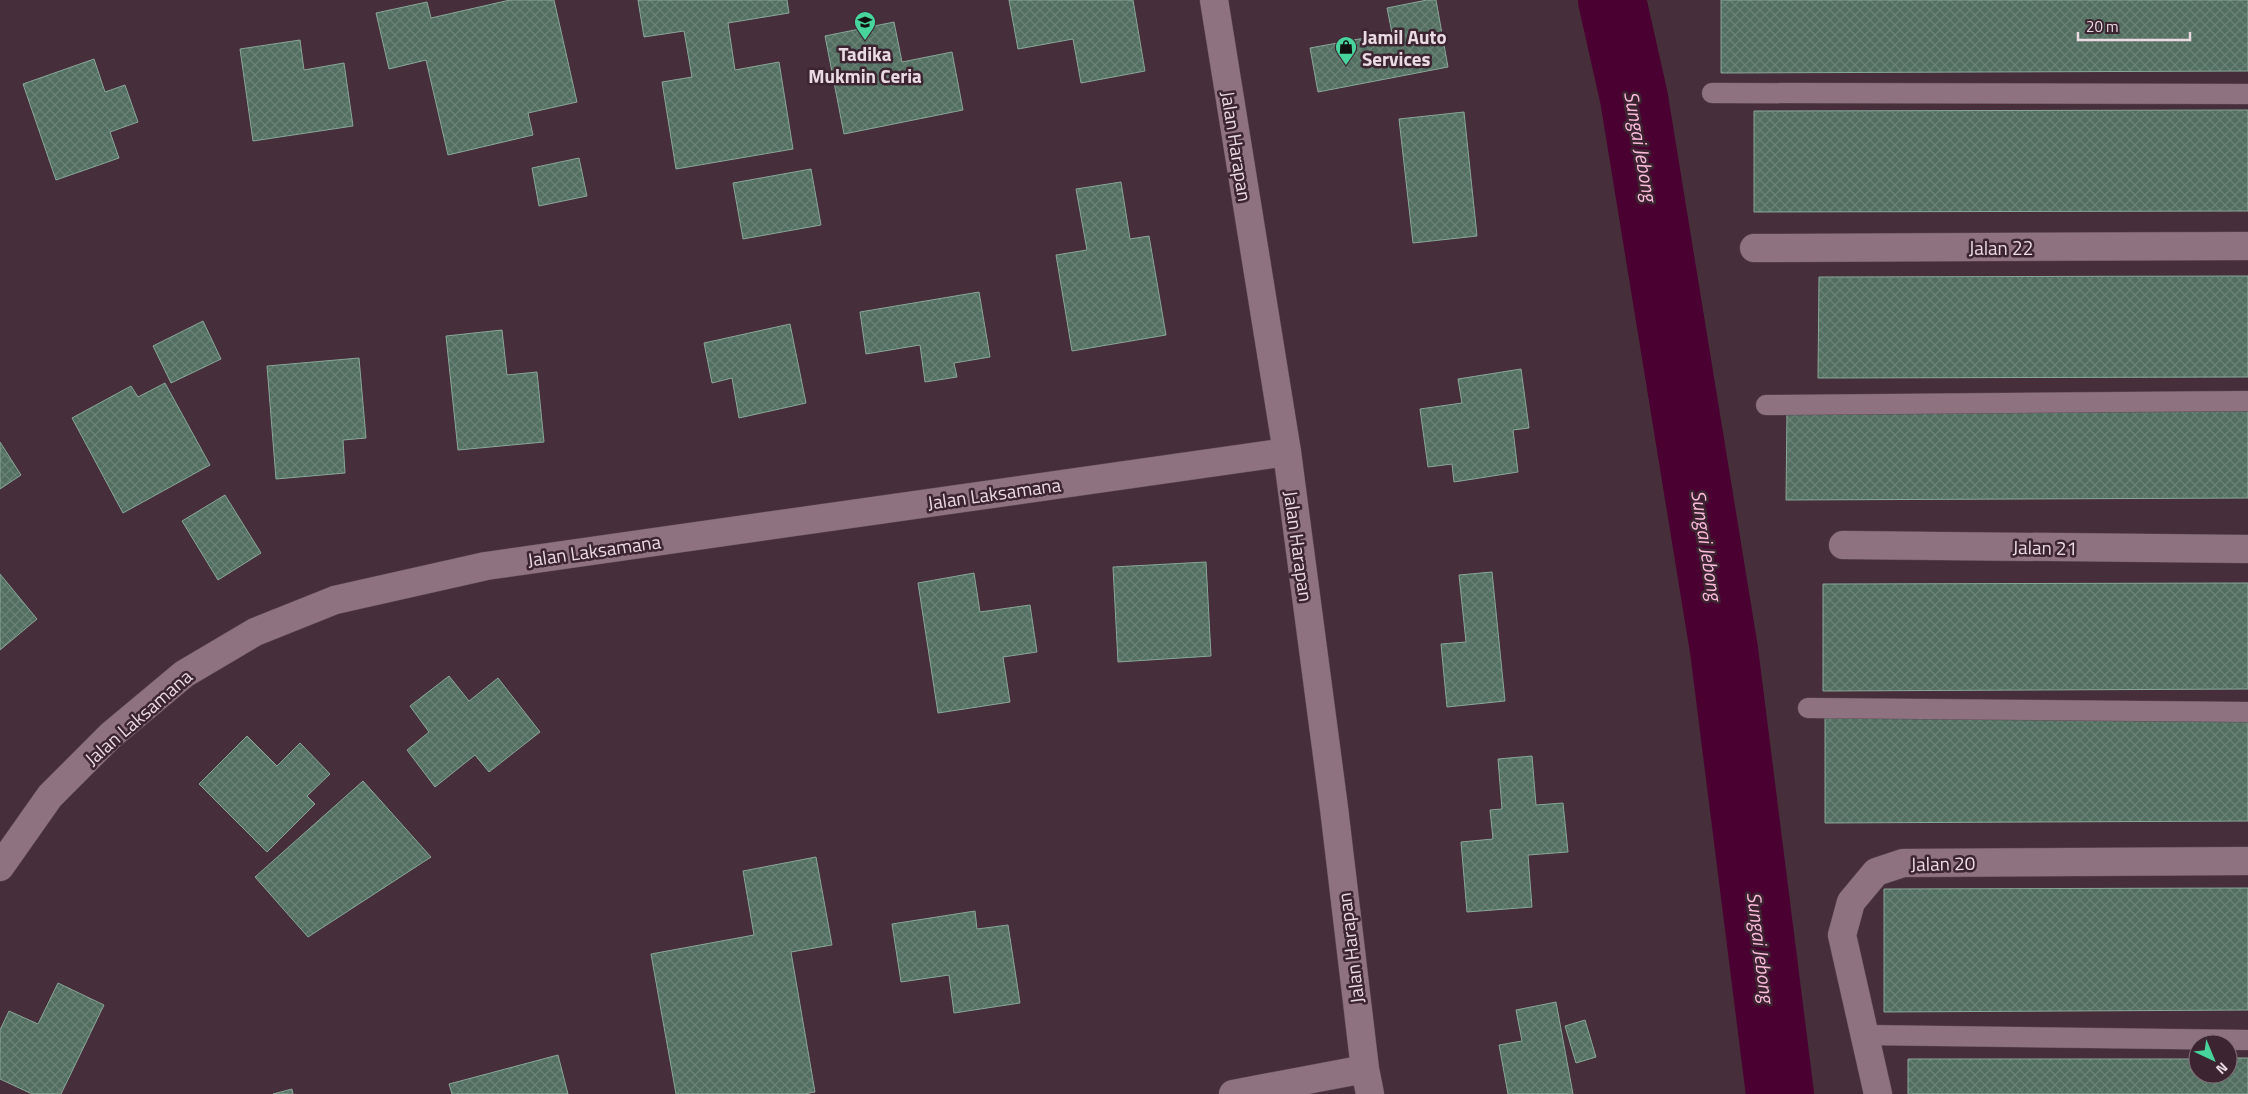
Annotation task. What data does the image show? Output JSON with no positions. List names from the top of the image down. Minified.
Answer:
{"streets":{"street":["Jalan Harapan","Jalan 22","Jalan Laksamana","Jalan 21","Jalan 20"]},"crossings":[["Jalan Harapan","Jalan Laksamana"]],"water":["Sungai Jebong"],"places":{"school or university":["Tadika Mukmin Ceria"],"shop":["Jamil Auto Services"]},"scale_bar":"20 m","north":"bottom right"}
